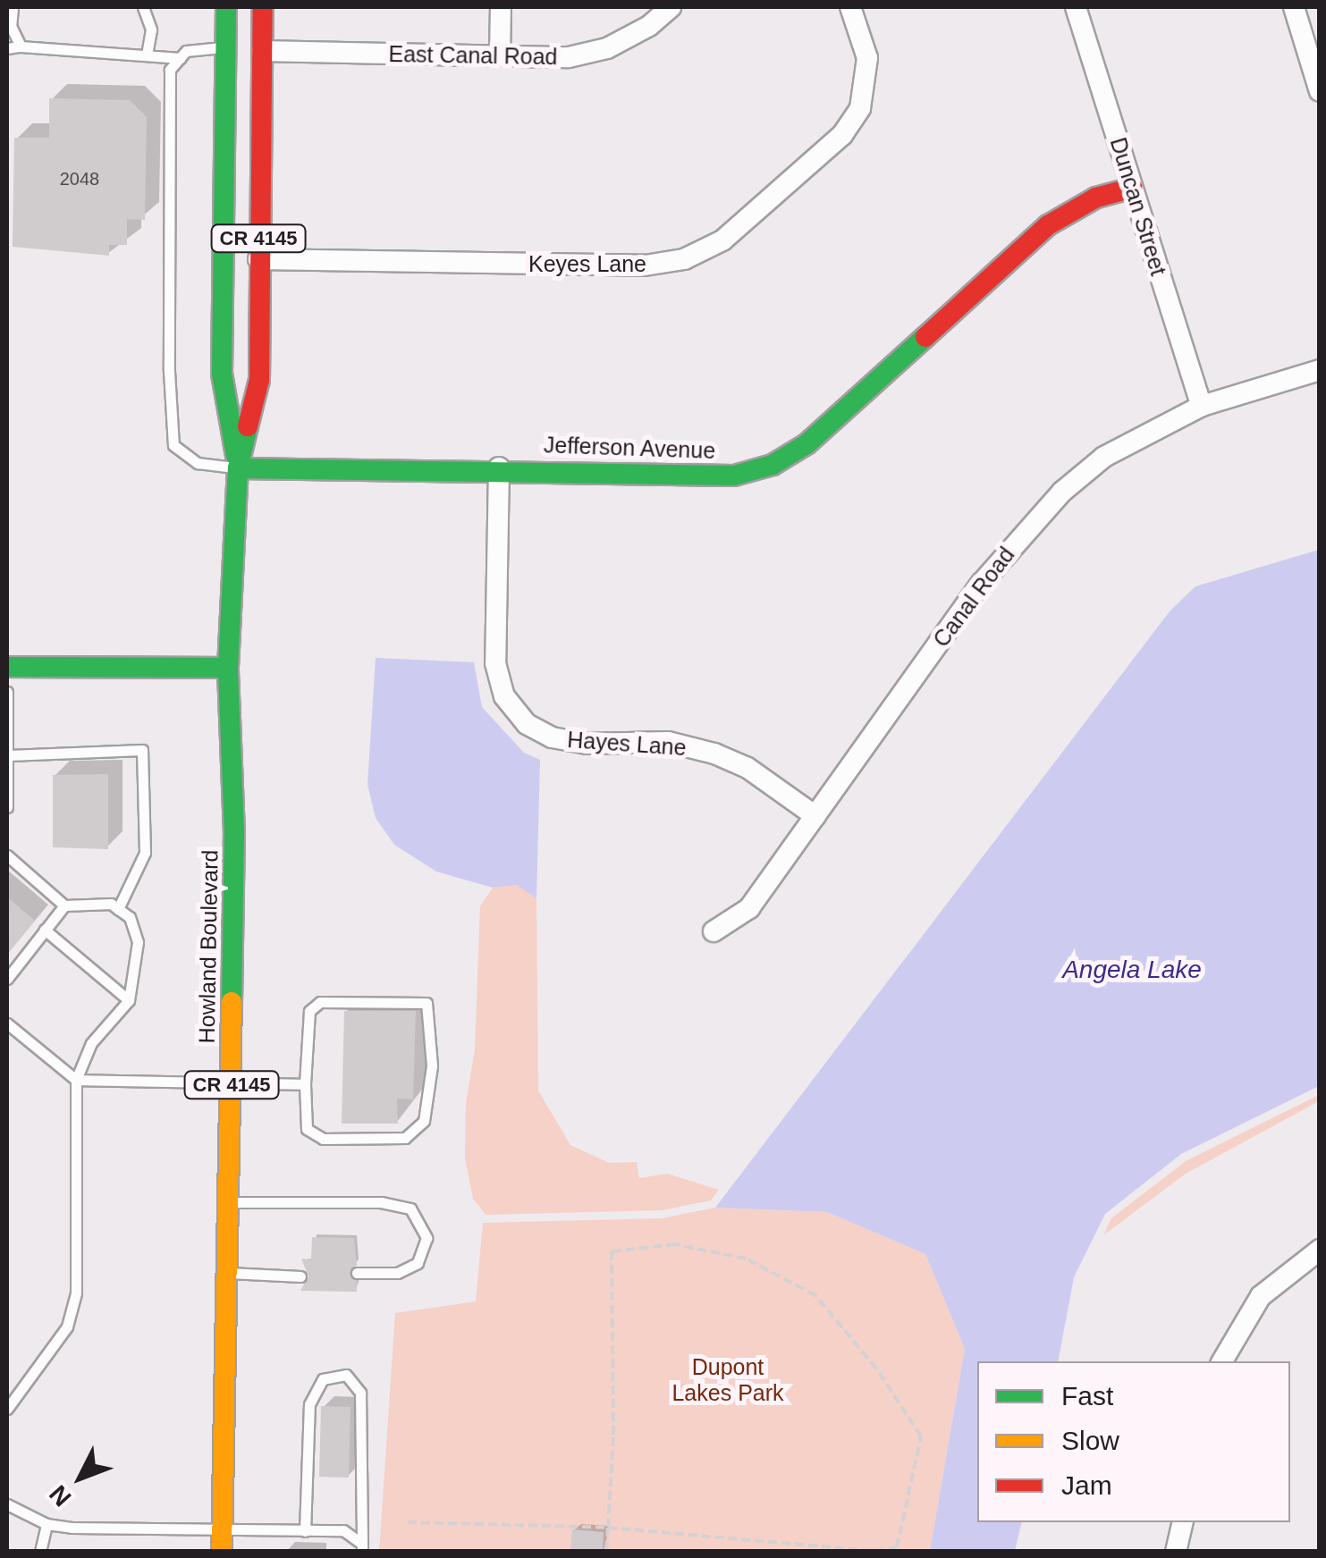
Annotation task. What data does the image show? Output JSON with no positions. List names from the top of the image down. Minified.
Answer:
{"streets":{"main road":["CR 4145","Jefferson Avenue","Howland Boulevard"],"street":["East Canal Road","Duncan Street","Keyes Lane","Canal Road","Hayes Lane"]},"crossings":[["East Canal Road","Howland Boulevard"],["Duncan Street","Jefferson Avenue"],["Duncan Street","Canal Road"],["Keyes Lane","Howland Boulevard"],["Jefferson Avenue","Hayes Lane"],["Jefferson Avenue","Howland Boulevard"],["Canal Road","Hayes Lane"]],"water":["Angela Lake"],"parks":["Dupont Lakes Park"],"house_numbers":["2048"],"legend":["Fast","Slow","Jam"],"north":"bottom left"}
